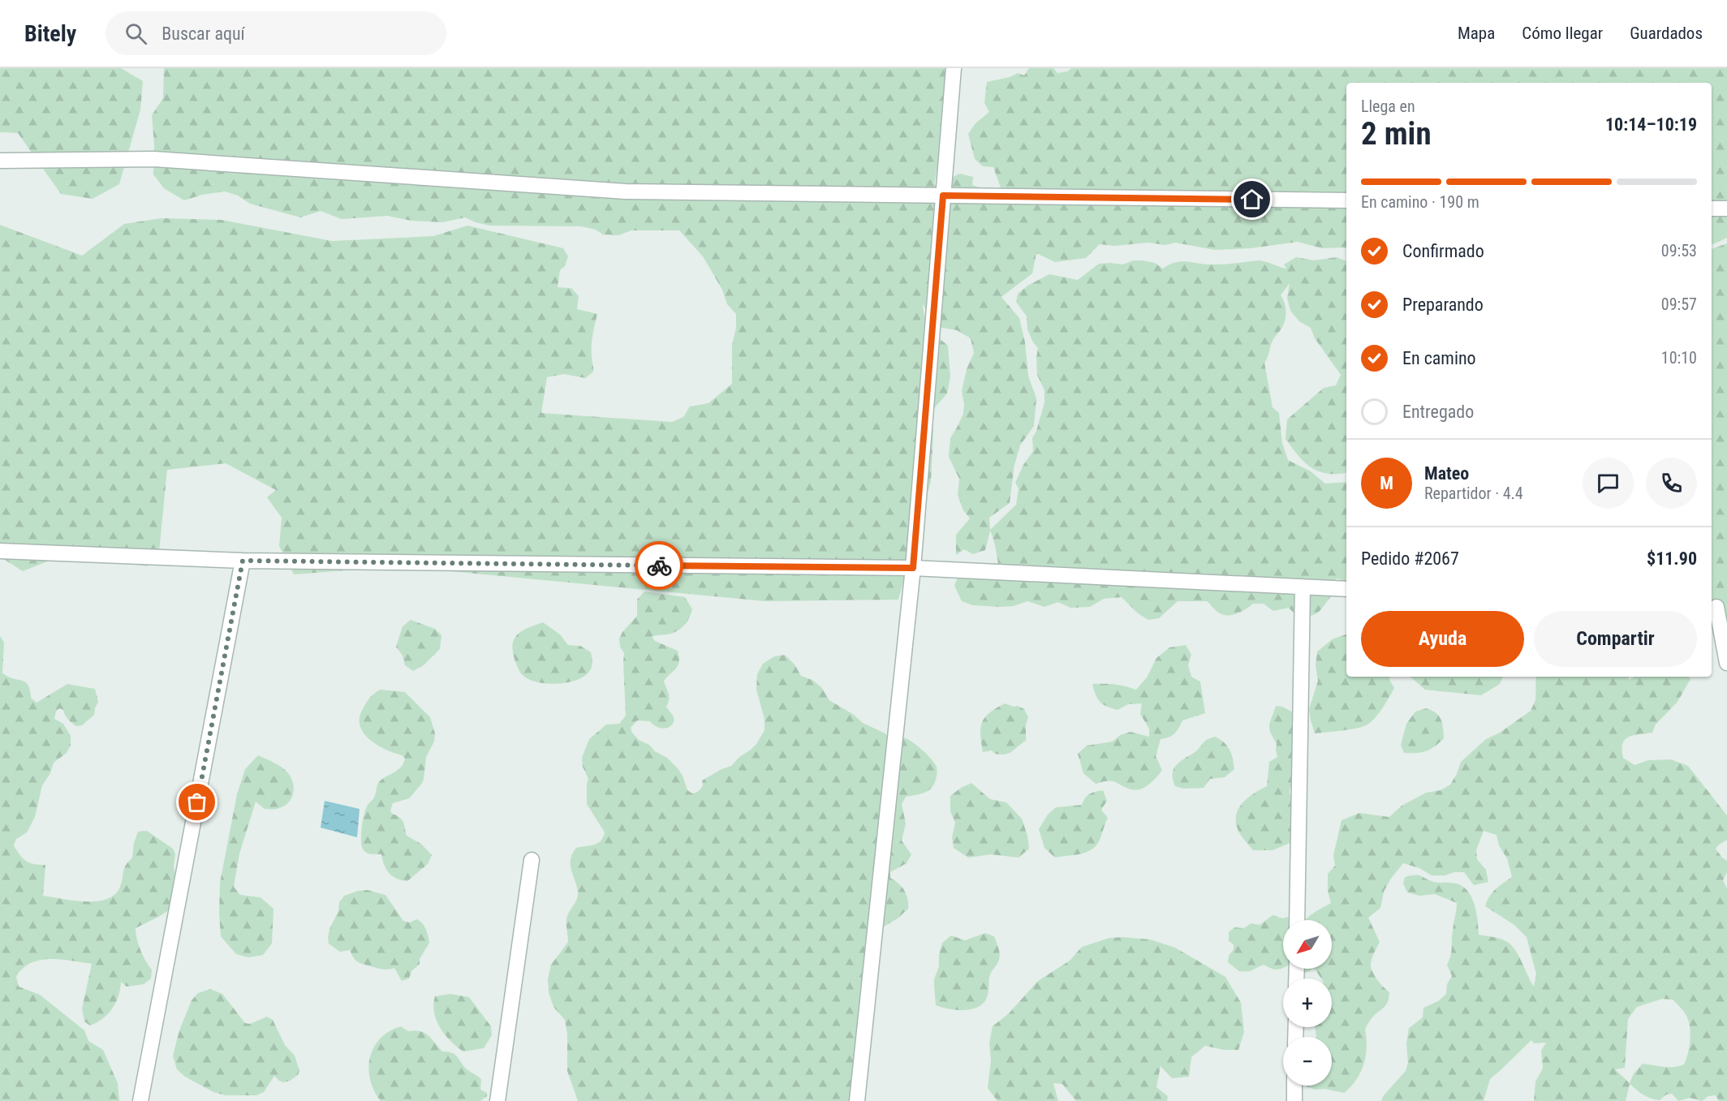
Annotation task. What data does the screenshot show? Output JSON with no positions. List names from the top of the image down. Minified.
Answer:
{"north":"bottom left","page":{"header":"Bitely","search":"Buscar aquí","nav":["Mapa","Cómo llegar","Guardados"],"heading":["2 min","Llega en","10:14–10:19"],"panel":["Mateo","Repartidor · 4.4","Pedido #2067","$11.90"],"bar":"En camino · 190 m","list":[["Confirmado","09:53"],["Preparando","09:57"],["En camino","10:10"],"Entregado"],"round":"M","buttons":["Ayuda","Compartir"],"map_buttons":["+","−"]}}
